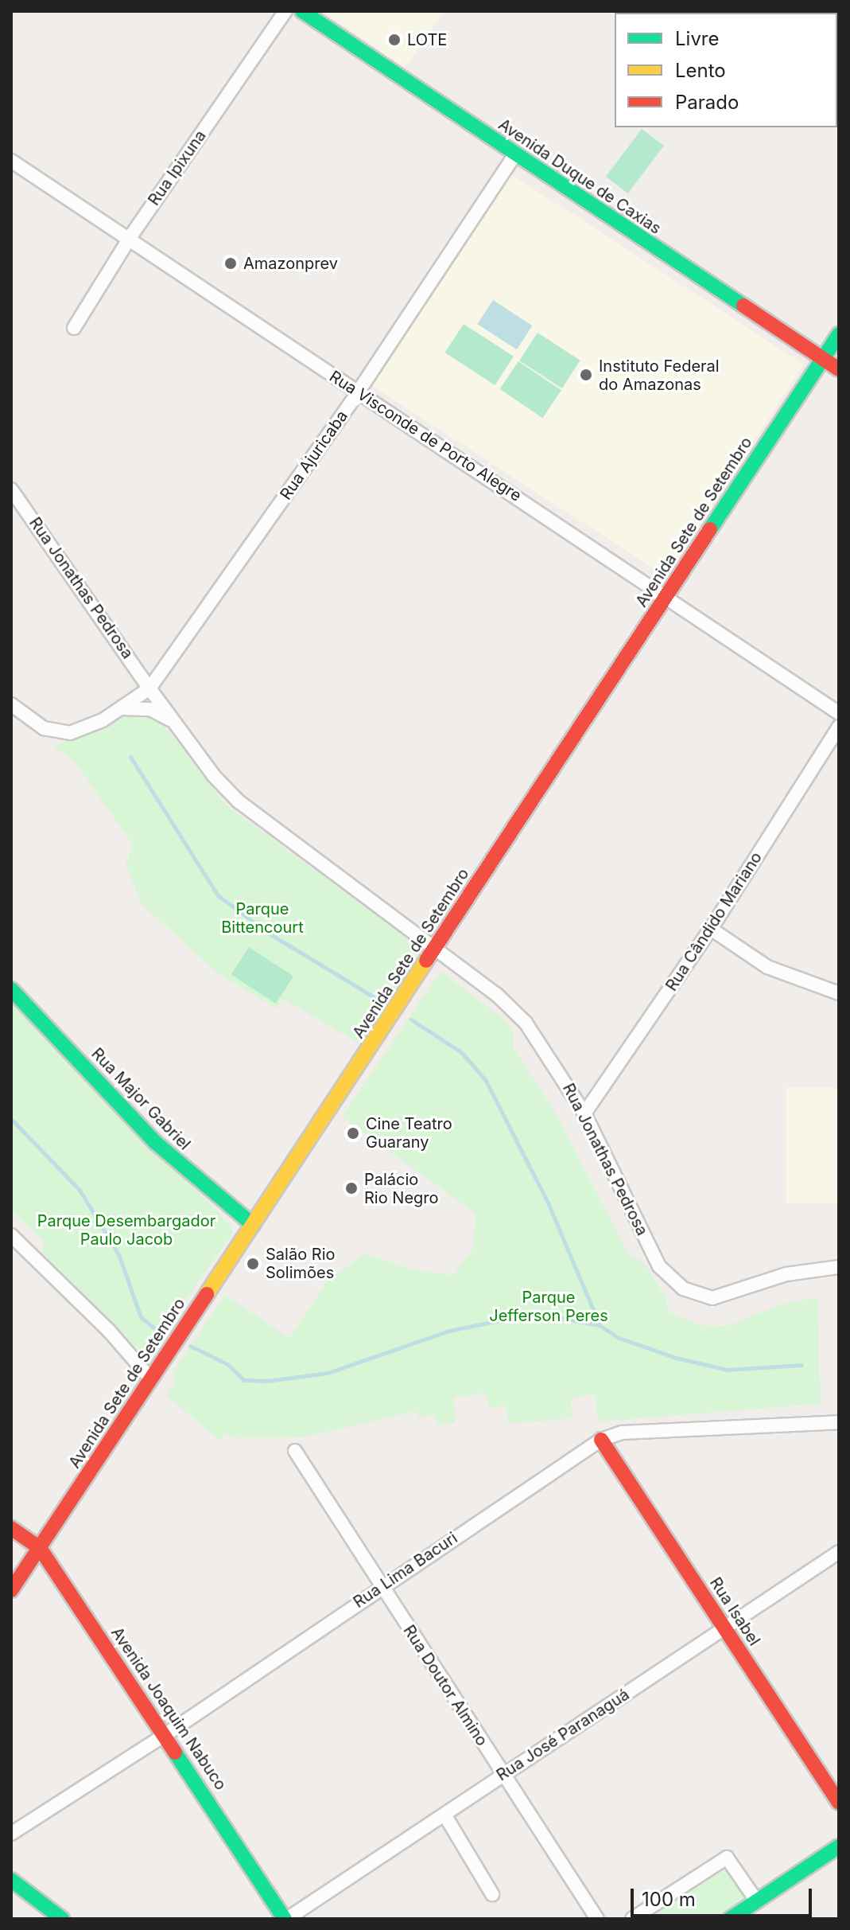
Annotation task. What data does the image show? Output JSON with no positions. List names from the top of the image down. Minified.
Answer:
{"streets":{"street":["Rua Ipixuna","Avenida Duque de Caxias","Rua Visconde de Porto Alegre","Rua Ajuricaba","Avenida Sete de Setembro","Rua Jonathas Pedrosa","Rua Cândido Mariano","Rua Major Gabriel","Rua Lima Bacuri","Rua Isabel","Rua Doutor Almino","Avenida Joaquim Nabuco","Rua José Paranaguá"]},"crossings":[["Rua Ipixuna","Rua Visconde de Porto Alegre"],["Avenida Duque de Caxias","Rua Ajuricaba"],["Avenida Duque de Caxias","Avenida Sete de Setembro"],["Rua Visconde de Porto Alegre","Rua Ajuricaba"],["Rua Visconde de Porto Alegre","Avenida Sete de Setembro"],["Rua Ajuricaba","Rua Jonathas Pedrosa"],["Avenida Sete de Setembro","Rua Jonathas Pedrosa"],["Avenida Sete de Setembro","Rua Major Gabriel"],["Avenida Sete de Setembro","Avenida Joaquim Nabuco"],["Rua Jonathas Pedrosa","Rua Cândido Mariano"],["Rua Lima Bacuri","Rua Isabel"],["Rua Lima Bacuri","Rua Doutor Almino"],["Rua Lima Bacuri","Avenida Joaquim Nabuco"],["Rua Isabel","Rua José Paranaguá"],["Rua Doutor Almino","Rua José Paranaguá"],["Avenida Joaquim Nabuco","Rua José Paranaguá"]],"parks":["Parque Bittencourt","Parque Desembargador Paulo Jacob","Parque Jefferson Peres"],"places":["LOTE","Amazonprev","Instituto Federal do Amazonas","Cine Teatro Guarany","Palácio Rio Negro","Salão Rio Solimões"],"legend":["Livre","Lento","Parado"],"scale_bar":"100 m"}
